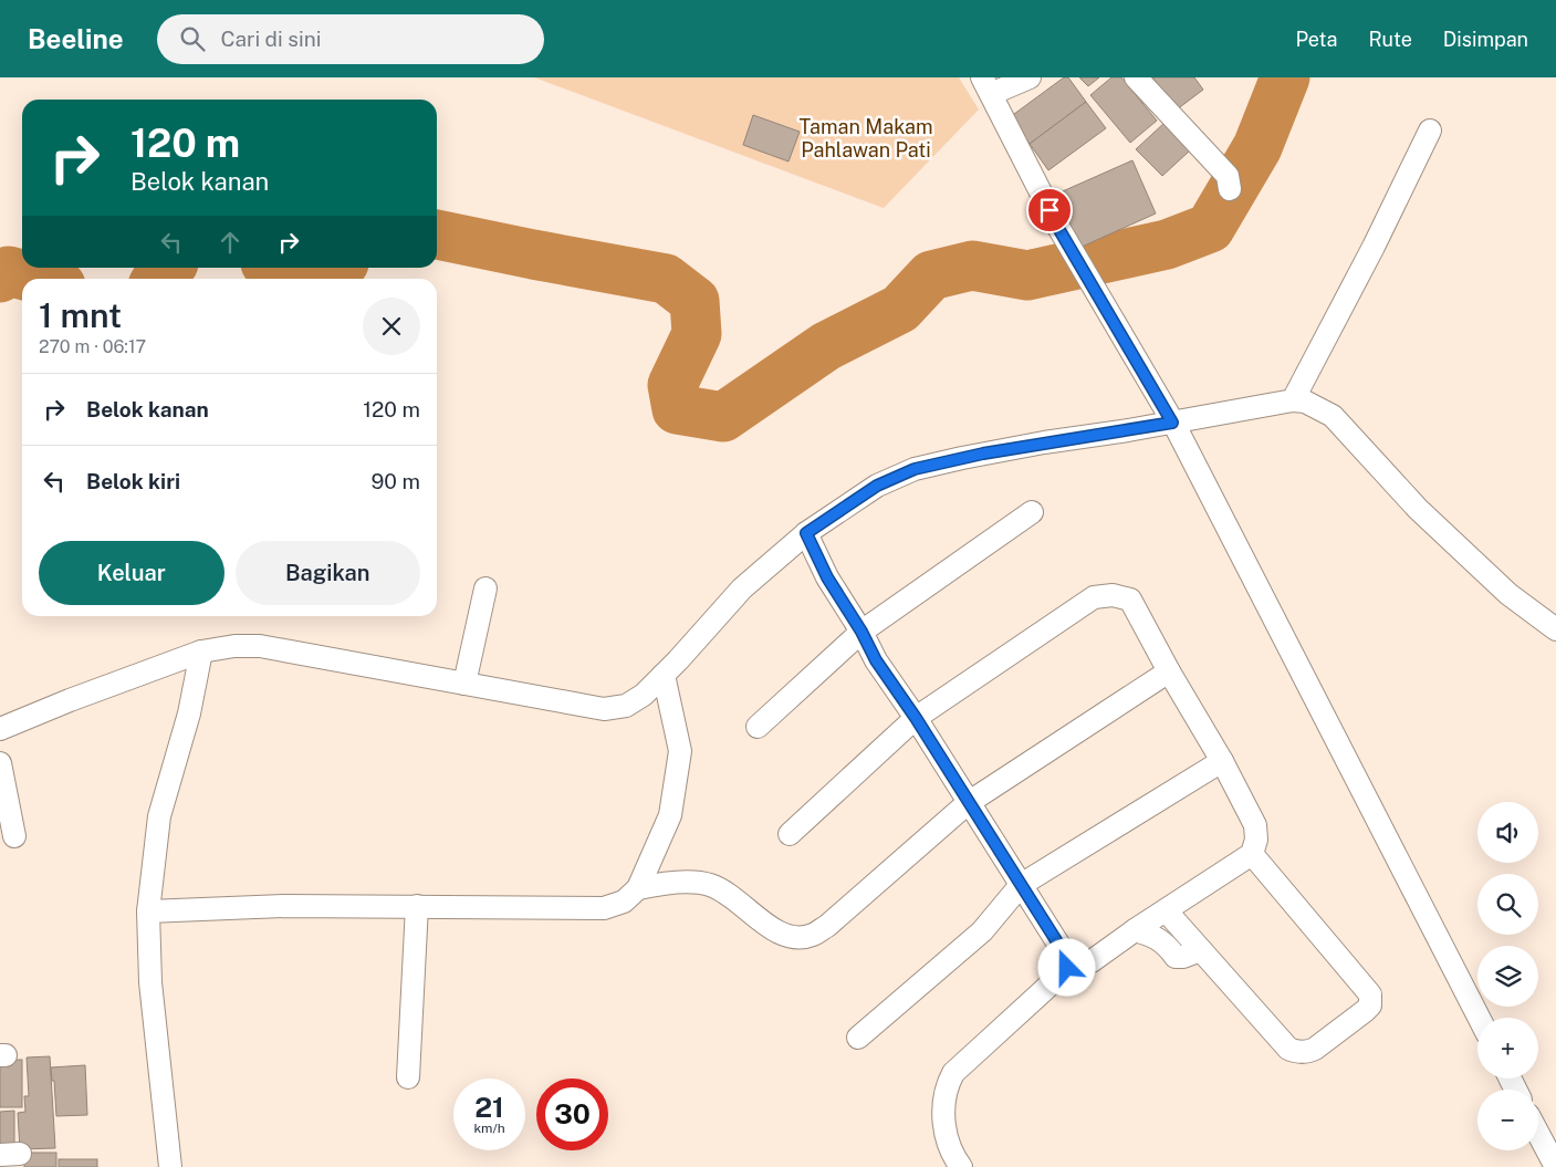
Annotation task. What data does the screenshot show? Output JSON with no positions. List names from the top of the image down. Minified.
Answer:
{"parks":["Taman Makam Pahlawan Pati"],"page":{"header":"Beeline","search":"Cari di sini","nav":["Peta","Rute","Disimpan"],"turn":["120 m","Belok kanan"],"heading":["1 mnt","270 m · 06:17"],"list":[{"name":"Belok kanan","value":"120 m"},{"name":"Belok kiri","value":"90 m"}],"buttons":["Keluar","Bagikan"],"map_buttons":["+","−"],"speed":"21 km/h","limit":"30"}}
